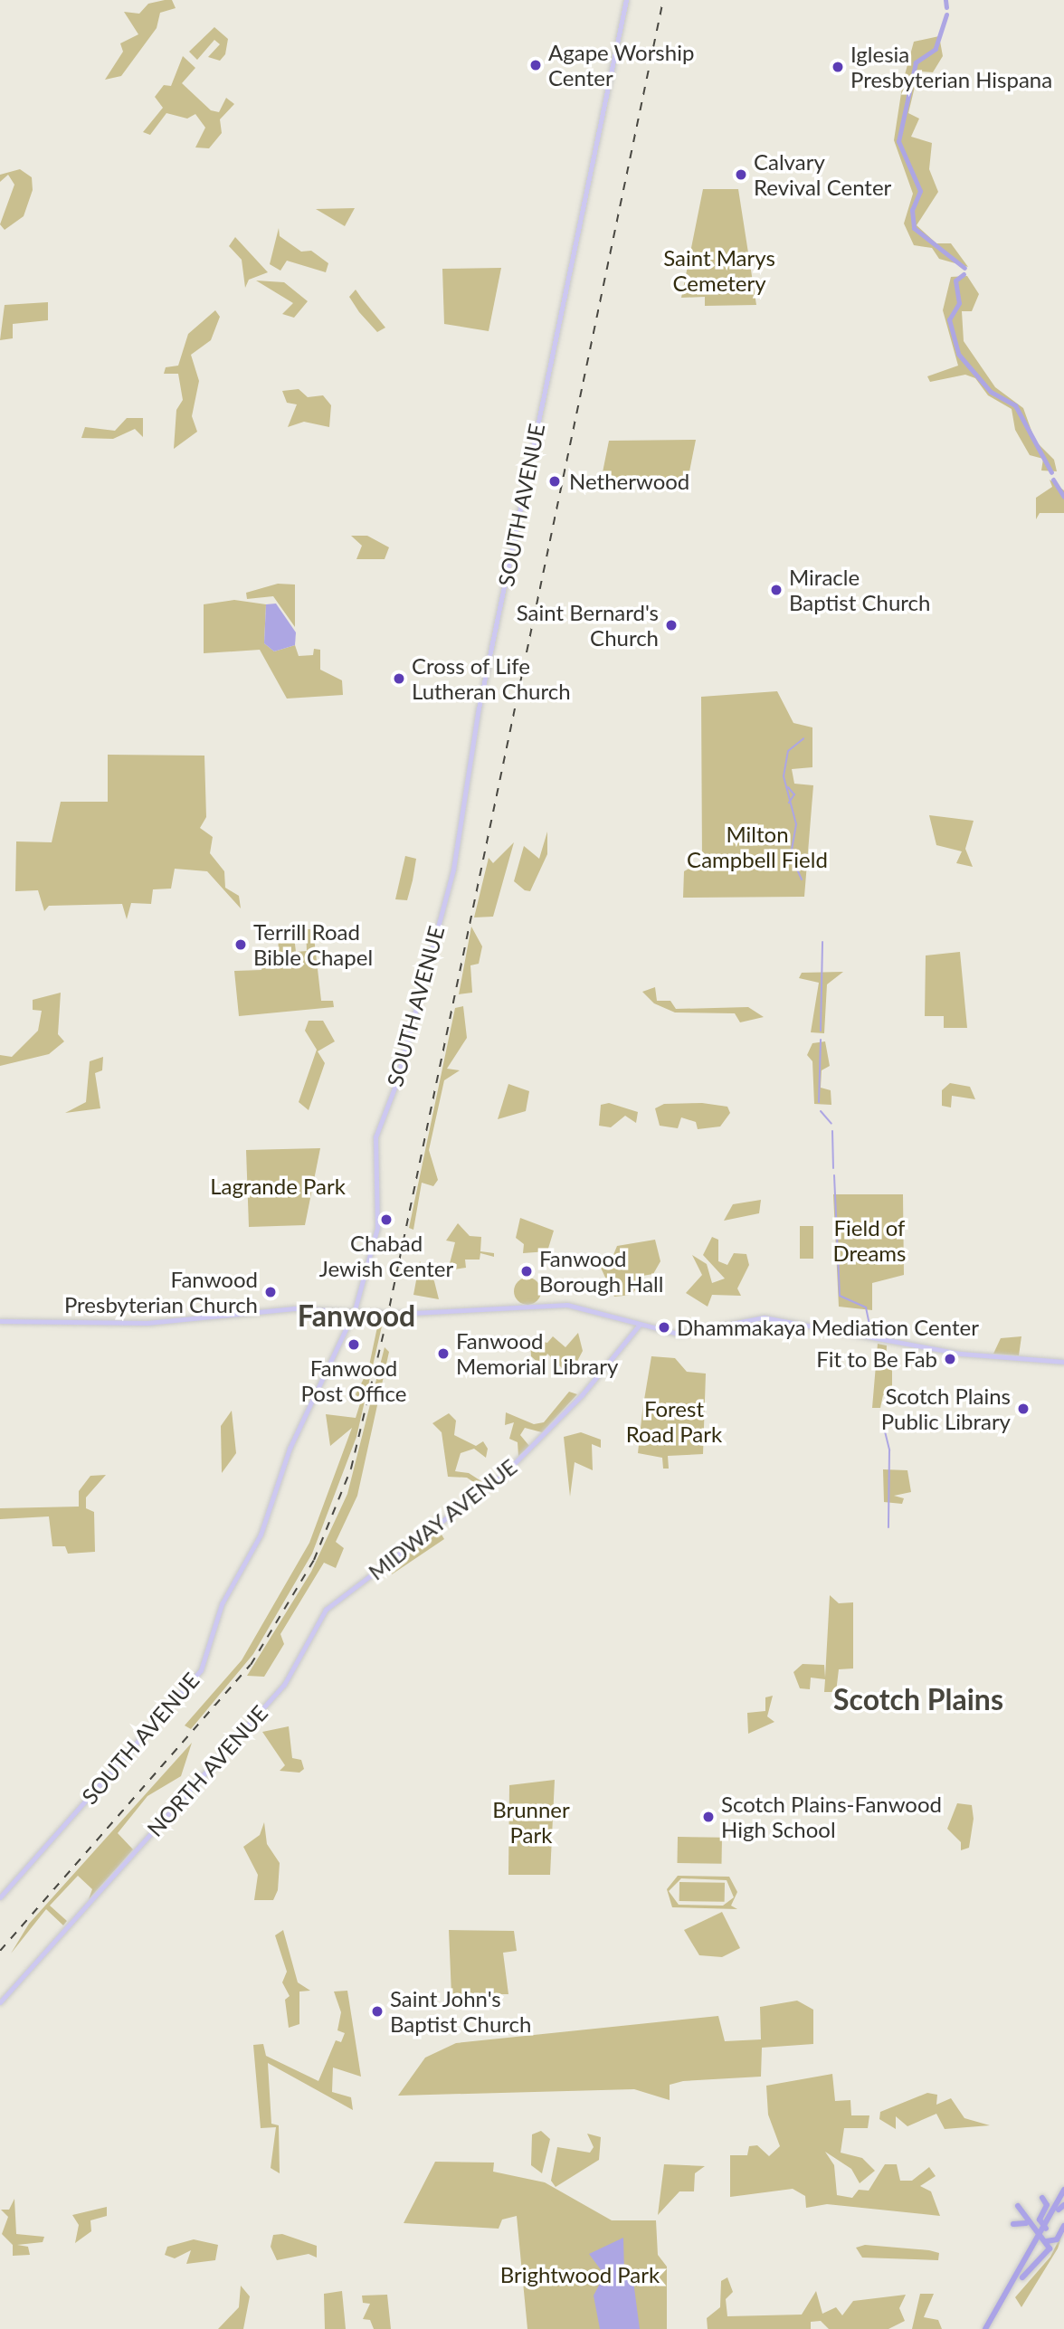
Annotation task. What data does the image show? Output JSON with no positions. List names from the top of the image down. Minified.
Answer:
{"streets":{"main road":["SOUTH AVENUE","MIDWAY AVENUE","NORTH AVENUE"]},"crossings":[["MIDWAY AVENUE","NORTH AVENUE"]],"districts":["Fanwood","Scotch Plains"],"parks":["Saint Marys Cemetery","Milton Campbell Field","Lagrande Park","Field of Dreams","Forest Road Park","Brunner Park","Brightwood Park"],"places":["Agape Worship Center","Iglesia Presbyterian Hispana","Calvary Revival Center","Netherwood","Miracle Baptist Church","Saint Bernard's Church","Cross of Life Lutheran Church","Terrill Road Bible Chapel","Chabad Jewish Center","Fanwood Borough Hall","Fanwood Presbyterian Church","Dhammakaya Mediation Center","Fanwood Post Office","Fanwood Memorial Library","Fit to Be Fab","Scotch Plains Public Library","Scotch Plains-Fanwood High School","Saint John's Baptist Church"]}
